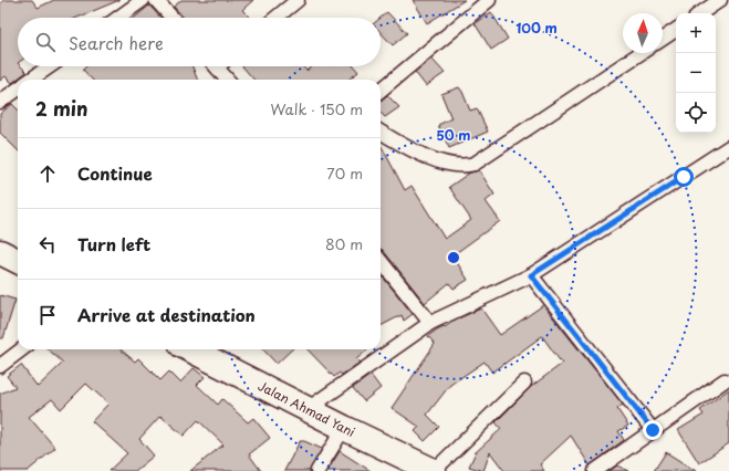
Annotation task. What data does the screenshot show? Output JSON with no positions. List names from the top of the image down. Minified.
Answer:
{"streets":{"highway":["Jalan Ahmad Yani"]},"north":"top","page":{"map_buttons":["+","−"],"search":"Search here","heading":["2 min","Walk · 150 m"],"list":[["Continue","70 m"],["Turn left","80 m"],"Arrive at destination"]},"rings":["100 m","50 m"]}
